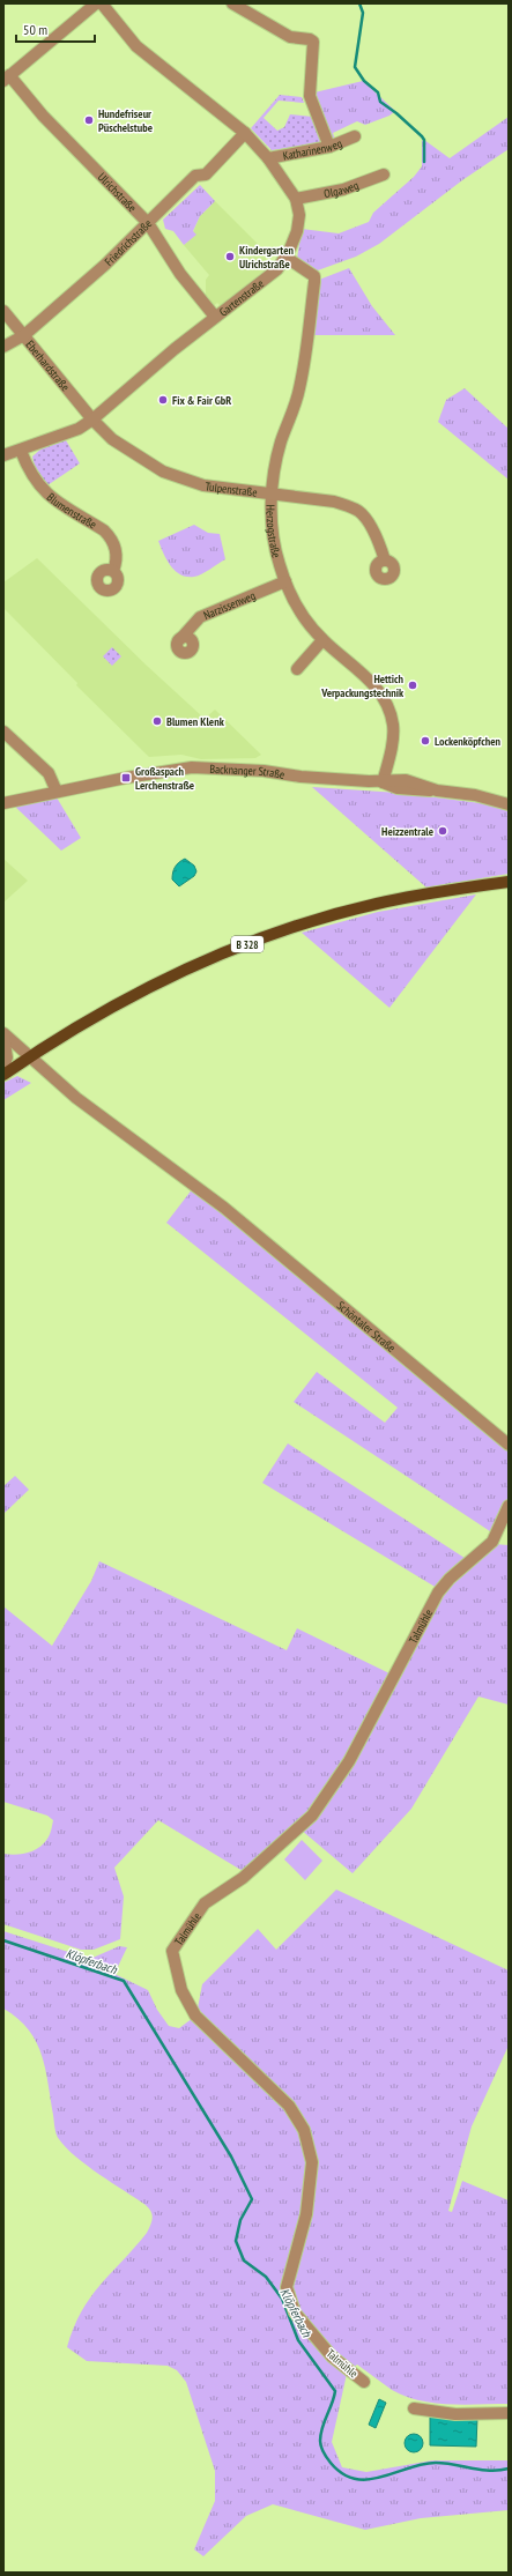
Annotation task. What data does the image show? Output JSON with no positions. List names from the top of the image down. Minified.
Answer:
{"streets":{"main road":["B 328"],"street":["Katharinenweg","Olgaweg","Ulrichstraße","Friedrichstraße","Gartenstraße","Eberhardstraße","Tulpenstraße","Blumenstraße","Herzogstraße","Narzissenweg","Backnanger Straße","Schöntaler Straße","Talmühle"]},"crossings":[["Katharinenweg","Gartenstraße"],["Olgaweg","Gartenstraße"],["Ulrichstraße","Friedrichstraße"],["Ulrichstraße","Gartenstraße"],["Friedrichstraße","Gartenstraße"],["Friedrichstraße","Eberhardstraße"],["Gartenstraße","Eberhardstraße"],["Gartenstraße","Tulpenstraße"],["Gartenstraße","Blumenstraße"],["Gartenstraße","Herzogstraße"],["Eberhardstraße","Tulpenstraße"],["Tulpenstraße","Herzogstraße"],["Herzogstraße","Narzissenweg"],["Herzogstraße","Backnanger Straße"],["B 328","Schöntaler Straße"]],"water":["Klöpferbach"],"places":{"other":["Hundefriseur Püschelstube","Kindergarten Ulrichstraße","Fix & Fair GbR","Hettich Verpackungstechnik","Blumen Klenk","Lockenköpfchen","Heizzentrale"],"transit":["Großaspach Lerchenstraße"]},"scale_bar":"50 m"}
